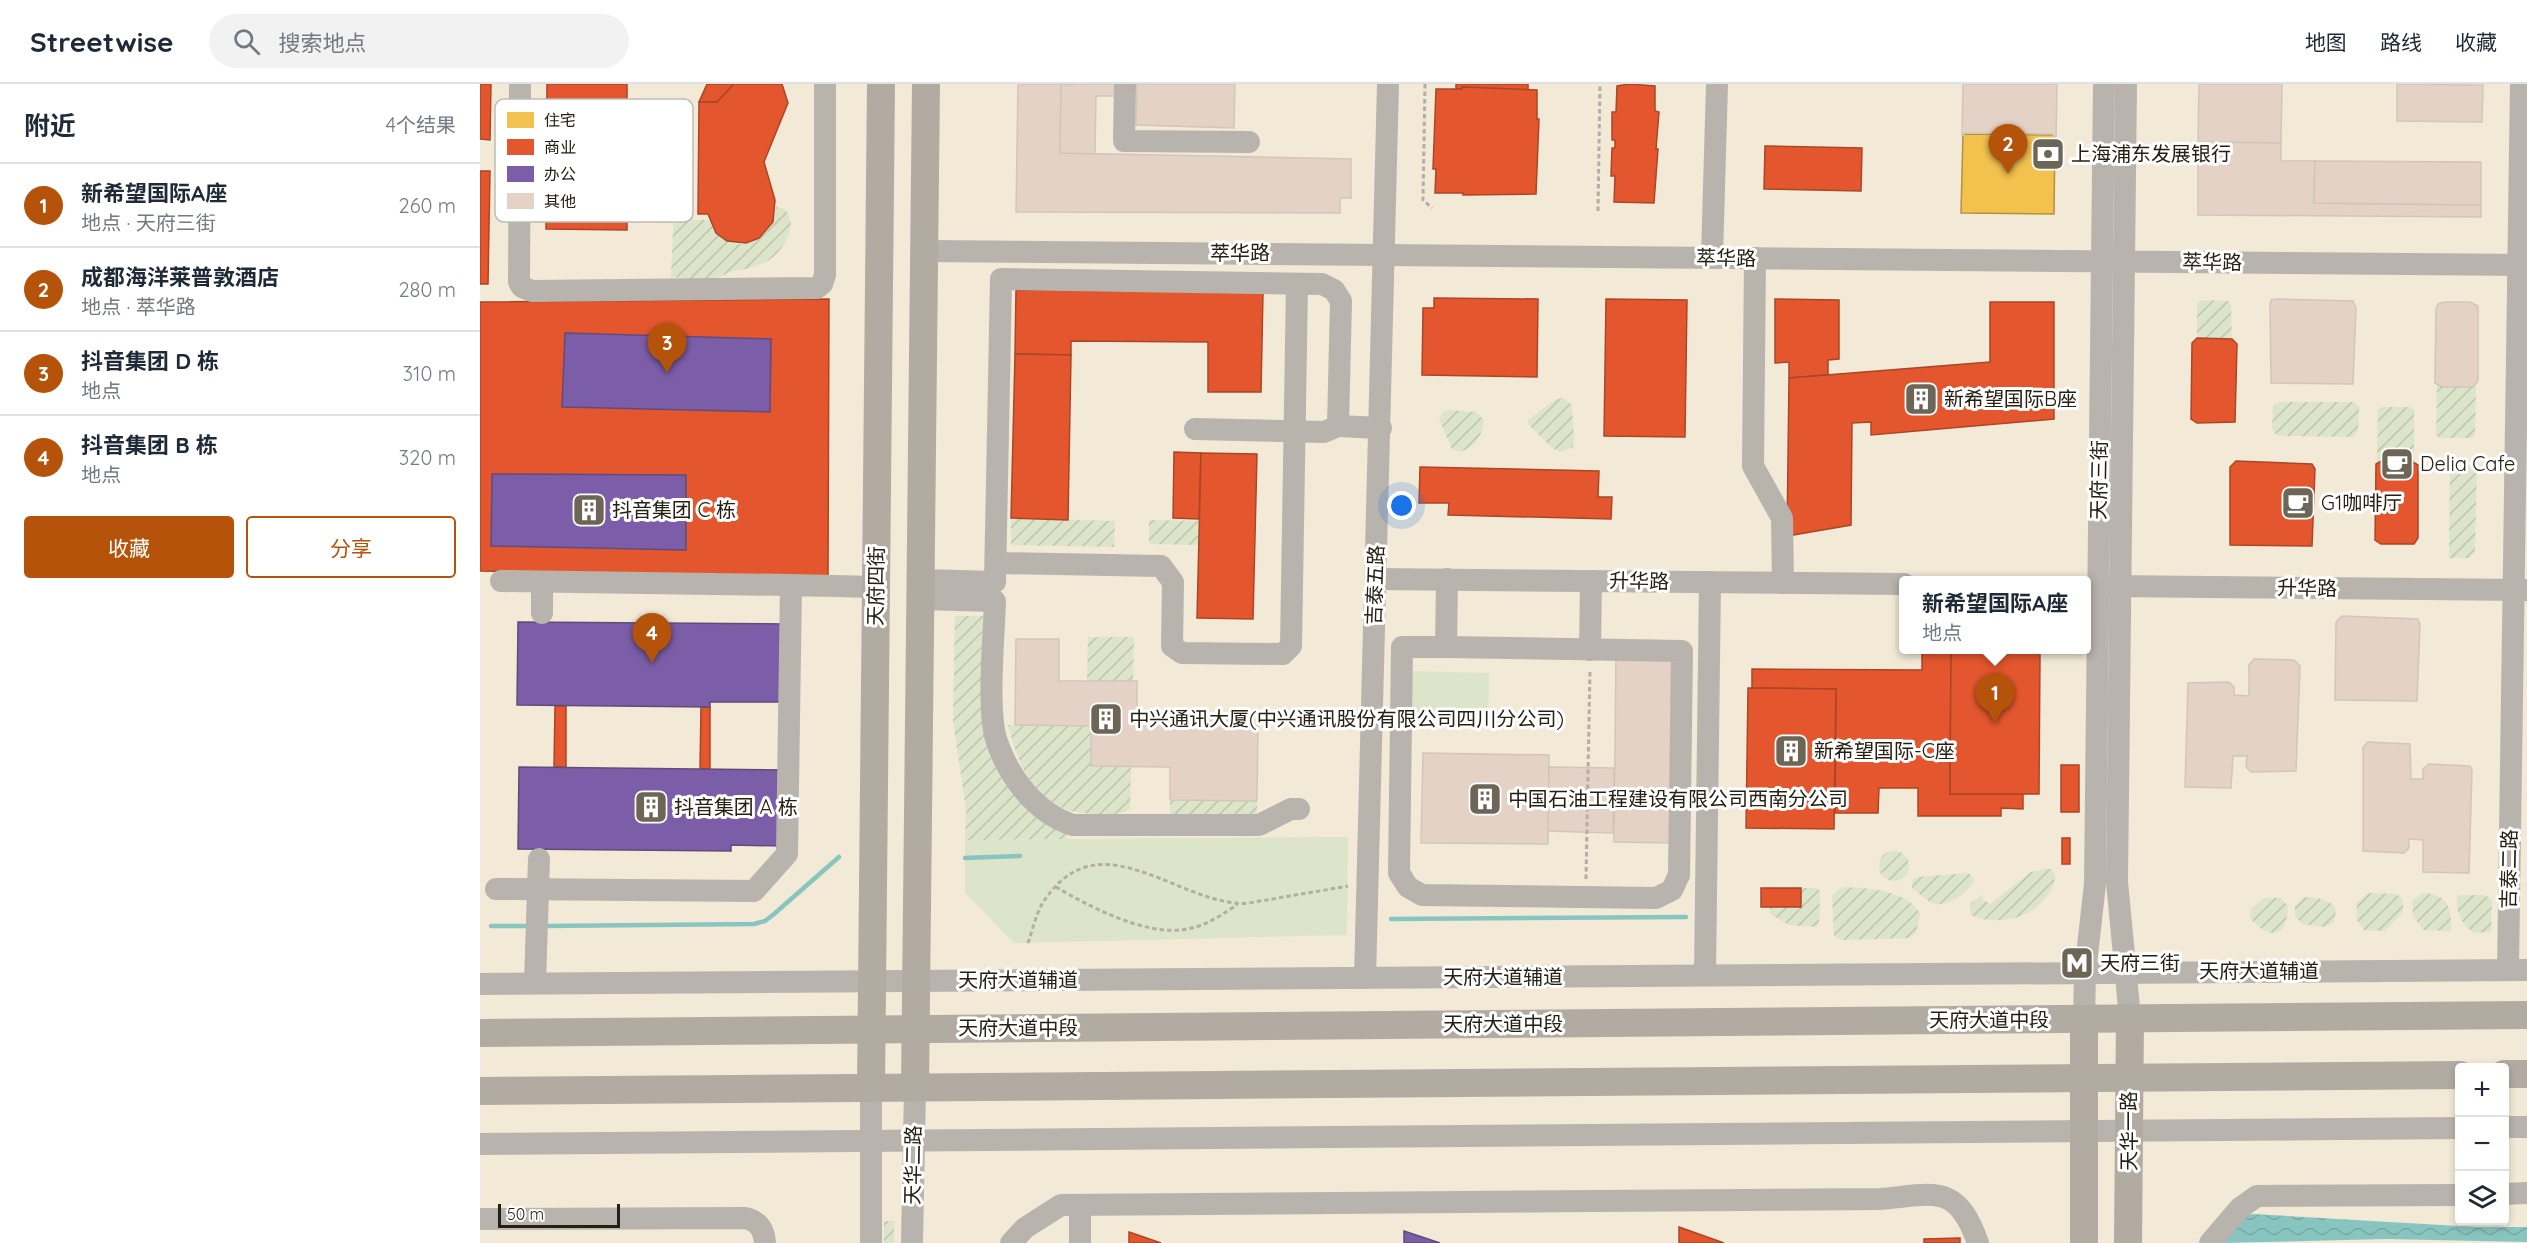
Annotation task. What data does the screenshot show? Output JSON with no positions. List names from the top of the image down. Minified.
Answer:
{"streets":{"main road":["天府四街","天府大道中段","天华一路"],"street":["萃华路","天府三街","升华路","吉泰五路","吉泰二路","天府大道辅道","天华二路"]},"crossings":[["萃华路","天府三街"],["萃华路","吉泰五路"],["萃华路","吉泰二路"],["天府三街","升华路"],["天府三街","天府大道辅道"],["天府三街","天府大道中段"],["天府三街","天华一路"],["升华路","吉泰五路"],["升华路","吉泰二路"],["吉泰五路","天府大道辅道"],["天府四街","天府大道辅道"],["天府四街","天府大道中段"],["吉泰二路","天府大道辅道"],["天府大道中段","天华一路"]],"places":{"bank":["上海浦东发展银行"],"building":["新希望国际B座","抖音集团 C 栋","中兴通讯大厦(中兴通讯股份有限公司四川分公司)","新希望国际-C座","中国石油工程建设有限公司西南分公司","抖音集团 A 栋"],"cafe":["Delia Cafe","G1咖啡厅"],"metro station":["天府三街"]},"legend":["住宅","商业","办公","其他"],"scale_bar":"50 m","page":{"header":"Streetwise","search":"搜索地点","nav":["地图","路线","收藏"],"heading":["附近","4个结果"],"pins":["2","3","4","1"],"list":[{"mark":"1","name":"新希望国际A座","note":"地点 · 天府三街","value":"260 m"},{"mark":"2","name":"成都海洋莱普敦酒店","note":"地点 · 萃华路","value":"280 m"},{"mark":"3","name":"抖音集团 D 栋","note":"地点","value":"310 m"},{"mark":"4","name":"抖音集团 B 栋","note":"地点","value":"320 m"}],"buttons":["收藏","分享"],"popup":["新希望国际A座","地点"],"map_buttons":["+","−"],"scale":"50 m"}}
